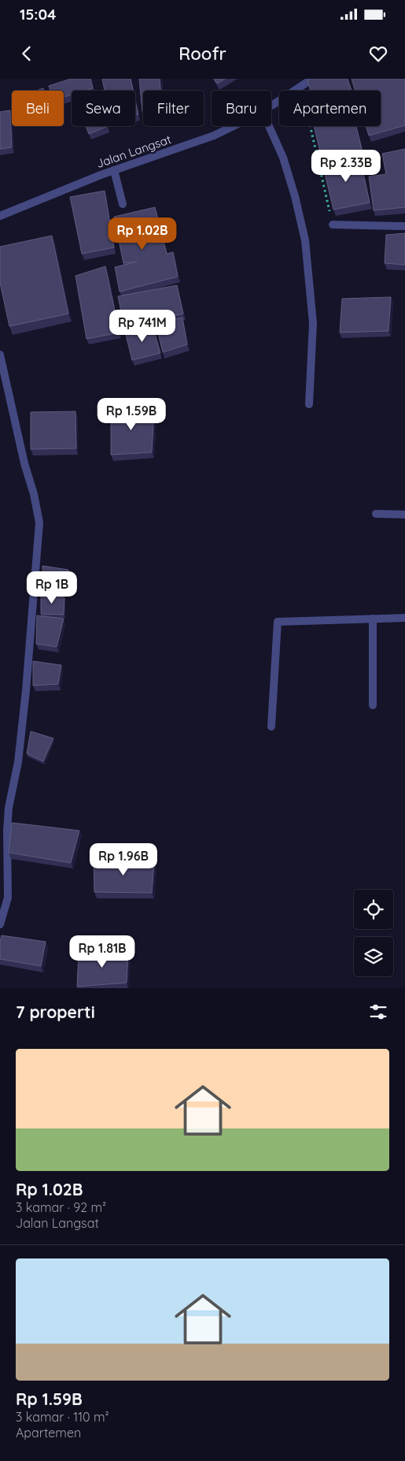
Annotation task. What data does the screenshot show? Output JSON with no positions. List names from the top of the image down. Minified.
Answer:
{"streets":{"street":["Jalan Langsat"]},"page":{"status":"15:04","header":"Roofr","chip":["Beli","Sewa","Filter","Baru","Apartemen"],"price":["Rp 2.33B","Rp 1.02B","Rp 741M","Rp 1.59B","Rp 1B","Rp 1.96B","Rp 1.81B"],"heading":"7 properti","list":[{"name":"Rp 1.02B","note":"3 kamar · 92 m² · Jalan Langsat"},{"name":"Rp 1.59B","note":"3 kamar · 110 m² · Apartemen"}]}}
